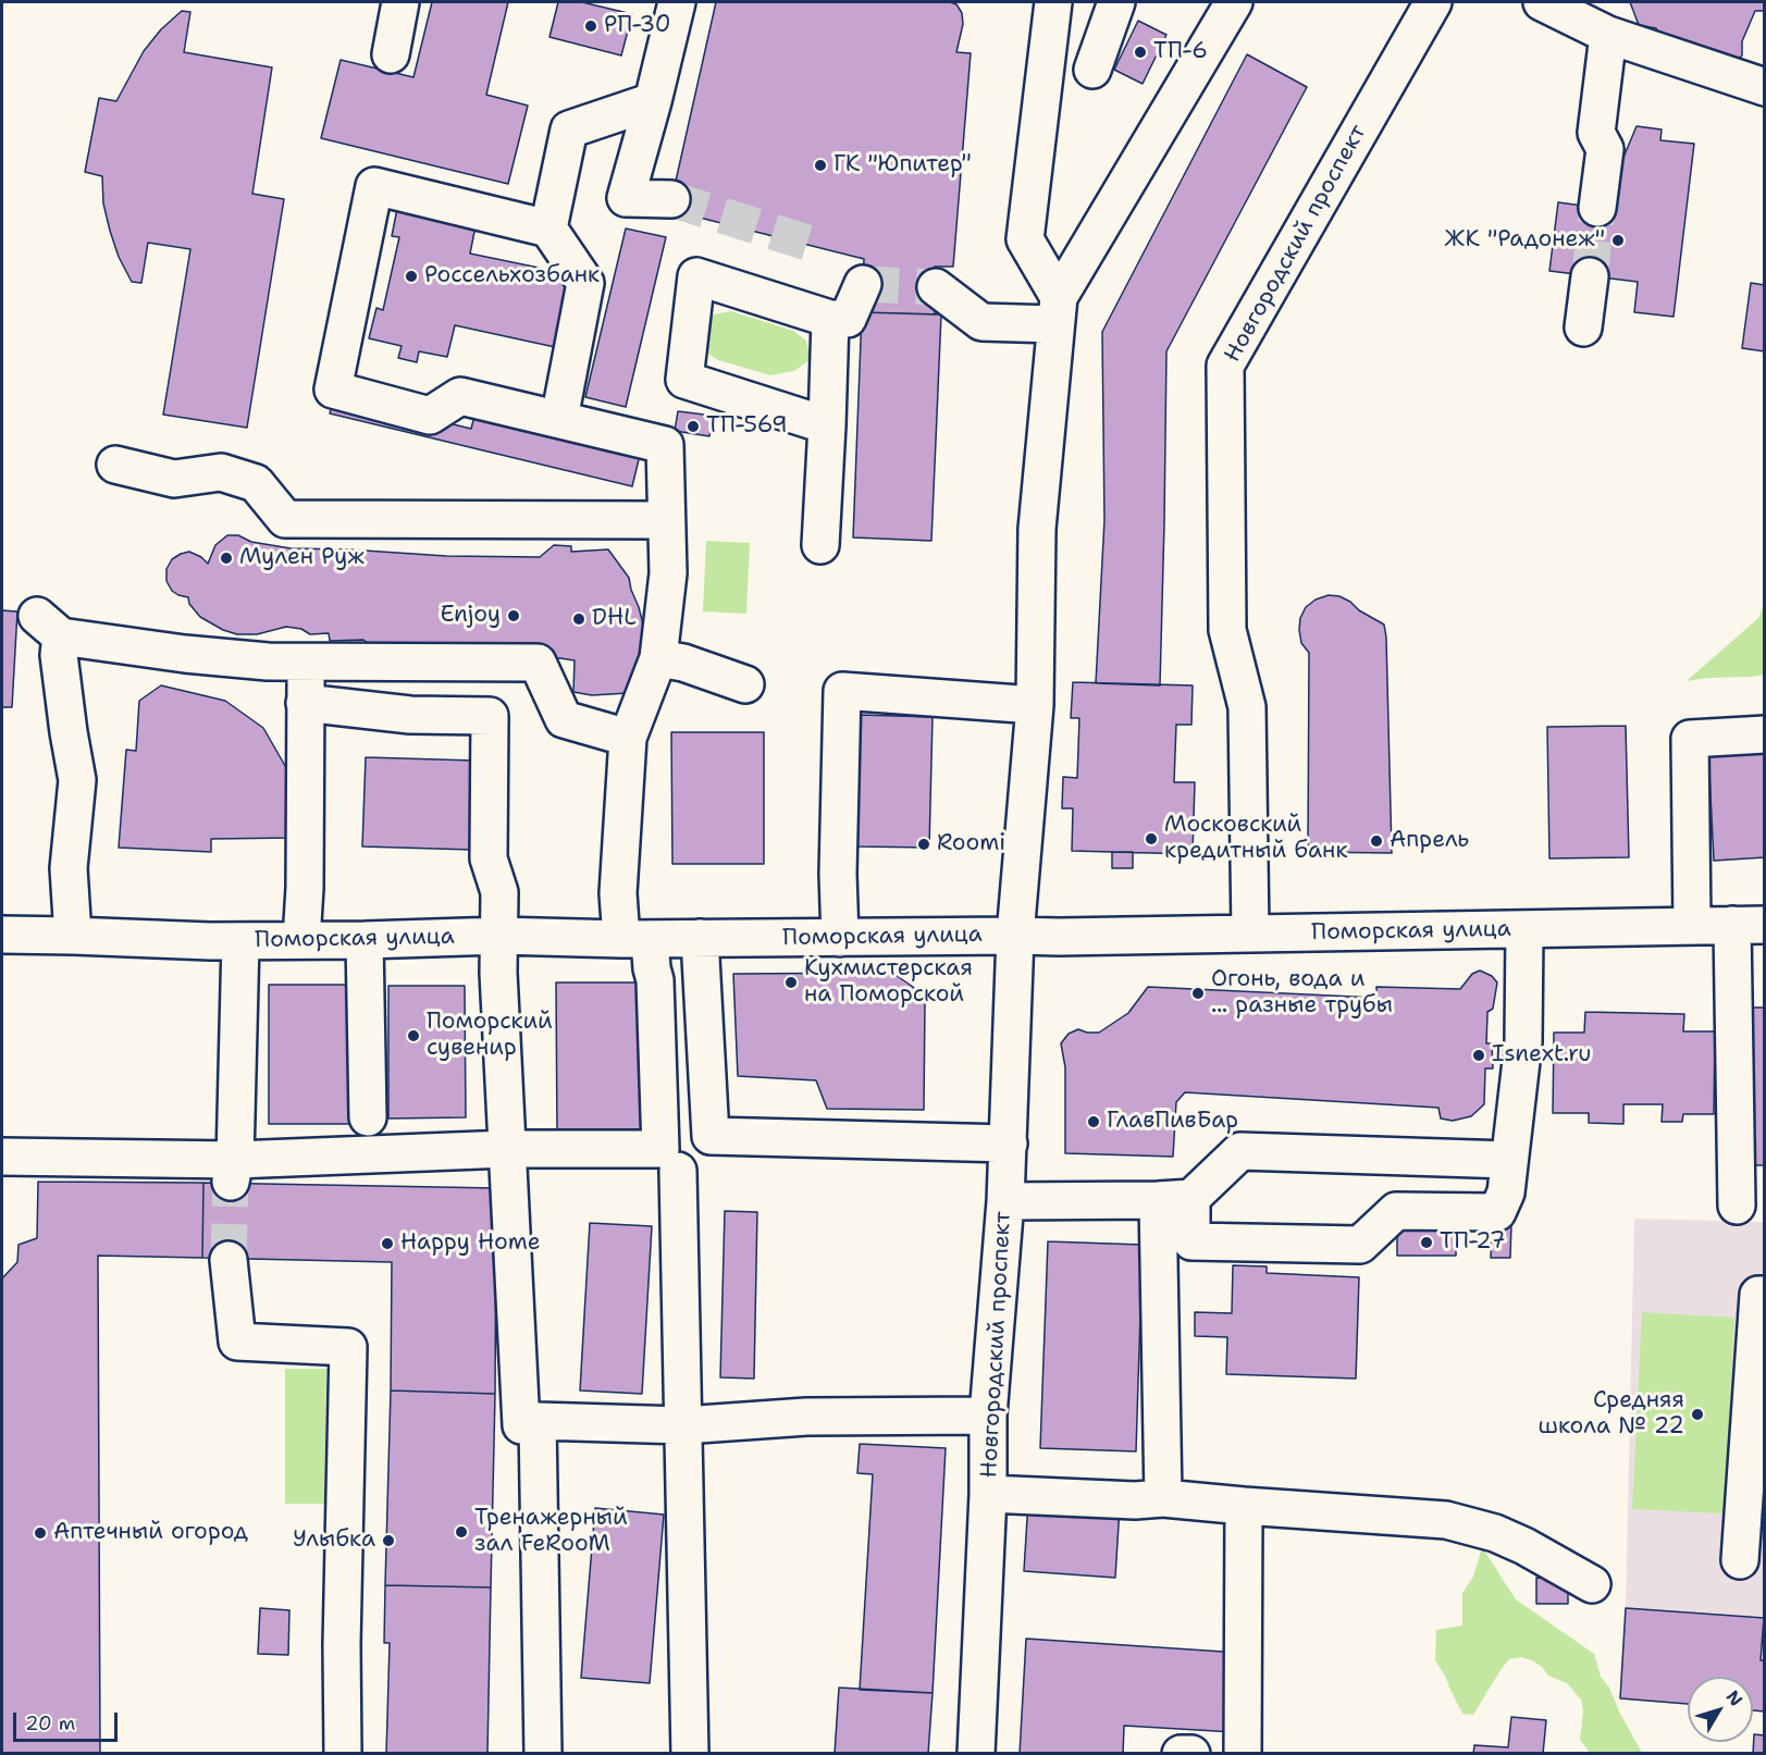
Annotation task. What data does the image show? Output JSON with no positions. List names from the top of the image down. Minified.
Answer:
{"streets":{"street":["Новгородский проспект","Поморская улица"]},"crossings":[["Новгородский проспект","Поморская улица"]],"places":["РП-30","ТП-6","ГК \"Юпитер\"","ЖК \"Радонеж\"","Россельхозбанк","ТП-569","Мулен Руж","Enjoy","DHL","Московский кредитный банк","Апрель","Roomi","Кухмистерская на Поморской","Огонь, вода и ... разные трубы","Поморский сувенир","Isnext.ru","ГлавПивБар","ТП-27","Happy Home","Средняя школа № 22","Тренажерный зал FeRooM","Аптечный огород","Улыбка"],"scale_bar":"20 m","north":"top right"}
